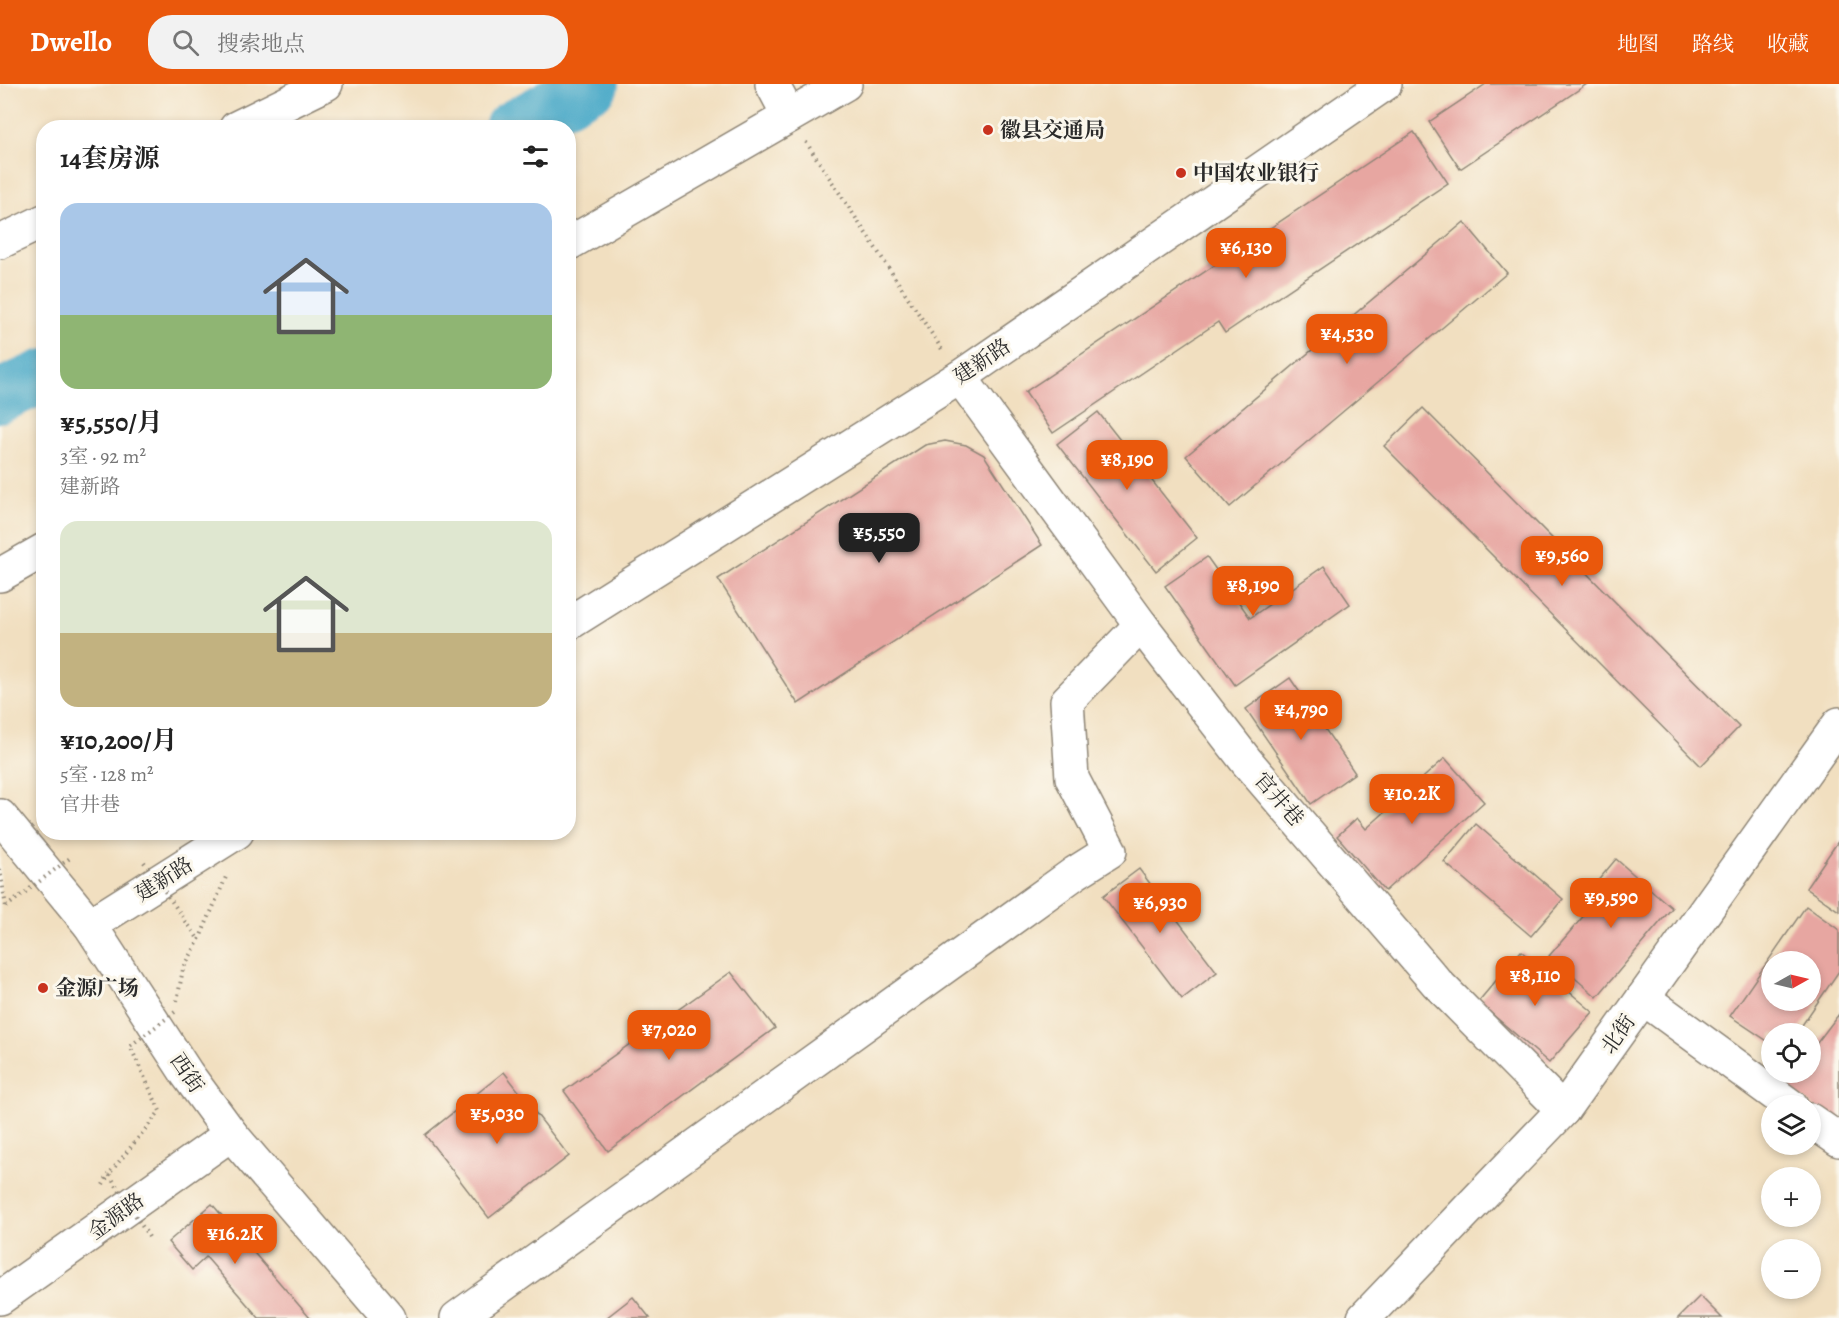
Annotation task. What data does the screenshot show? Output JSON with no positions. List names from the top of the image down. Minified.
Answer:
{"streets":{"street":["建新路","官井巷","北街","西街","金源路"]},"crossings":[["建新路","官井巷"],["建新路","西街"],["官井巷","北街"],["西街","金源路"]],"places":["徽县交通局","中国农业银行","金源广场"],"north":"right","page":{"header":"Dwello","search":"搜索地点","nav":["地图","路线","收藏"],"heading":"14套房源","list":[{"name":"¥5,550/月","note":"3室 · 92 m² · 建新路"},{"name":"¥10,200/月","note":"5室 · 128 m² · 官井巷"}],"price":["¥6,130","¥4,530","¥8,190","¥5,550","¥9,560","¥8,190","¥4,790","¥10.2K","¥9,590","¥6,930","¥8,110","¥7,020","¥5,030","¥16.2K"],"map_buttons":["+","−"]}}
